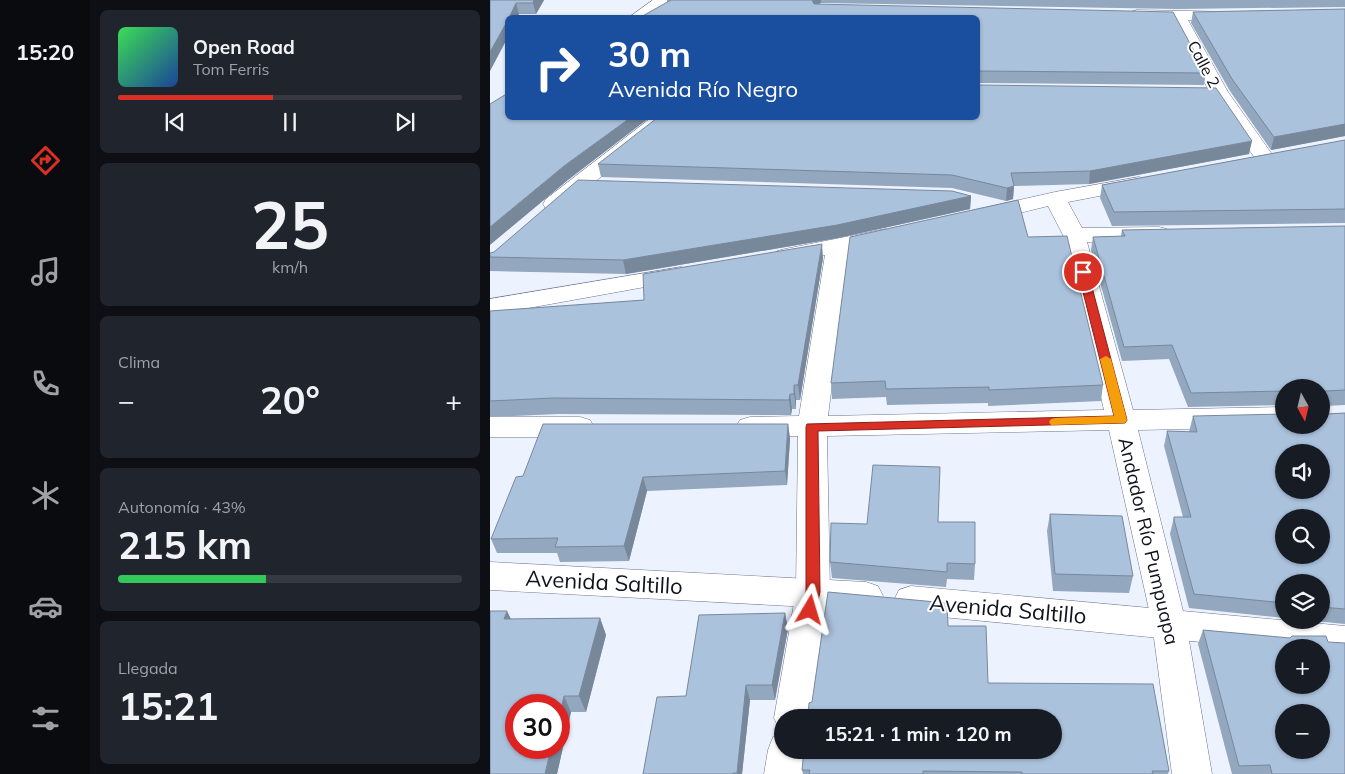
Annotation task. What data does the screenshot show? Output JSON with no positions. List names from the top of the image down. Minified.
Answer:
{"streets":{"street":["Calle 2","Andador Río Pumpuapa","Avenida Saltillo"]},"crossings":[["Andador Río Pumpuapa","Avenida Saltillo"]],"north":"bottom","page":{"tabs":"15:20","turn":["30 m","Avenida Río Negro"],"song":["Open Road","Tom Ferris"],"tile":[["25","km/h"],"Clima",["Autonomía · 43%","215 km"],["Llegada","15:21"]],"map_buttons":["+","−"],"heat":["−","20°","+"],"limit":"30","trip":"15:21 · 1 min · 120 m"}}
